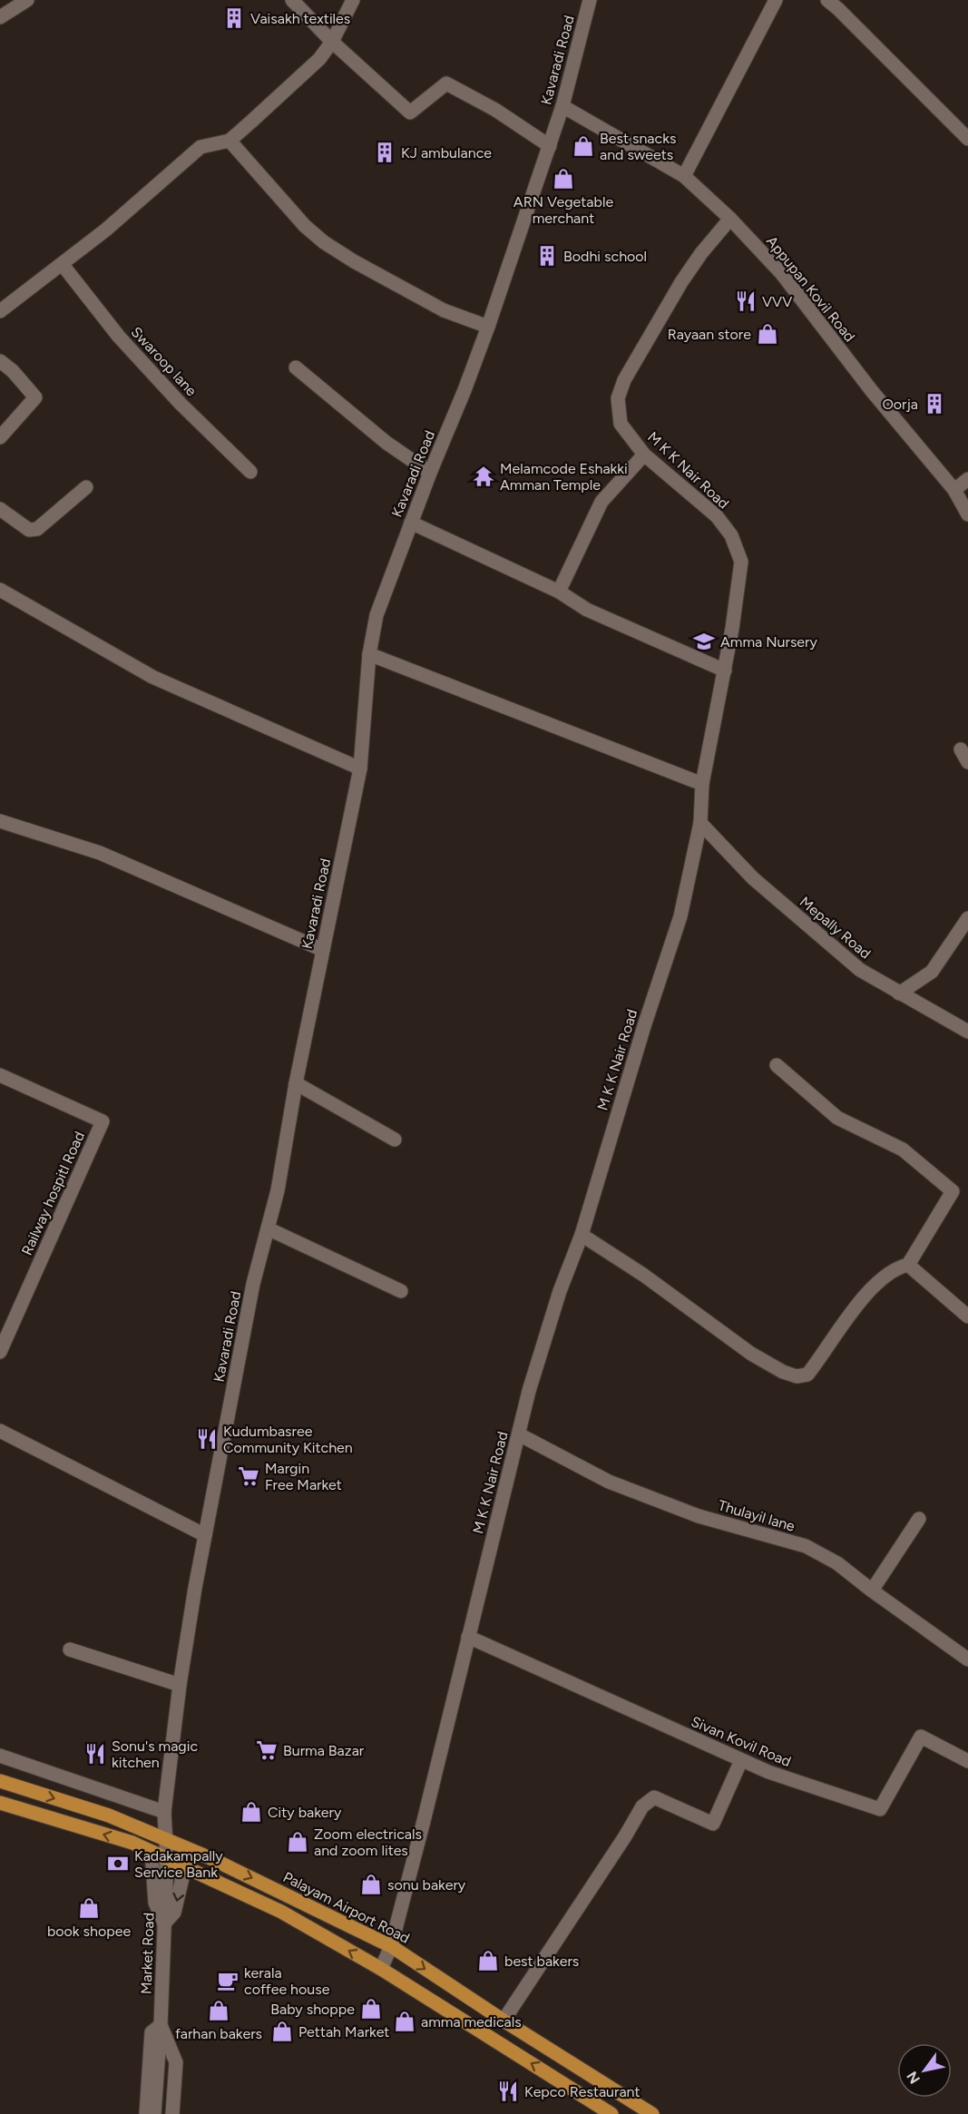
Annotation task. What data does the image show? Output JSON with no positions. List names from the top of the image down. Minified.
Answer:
{"streets":{"main road":["Palayam Airport Road"],"street":["Kavaradi Road","Appupan Kovil Road","Swaroop lane","M K K Nair Road","Mepally Road","Railway hospitl Road","Thulayil lane","Sivan Kovil Road","Market Road"]},"crossings":[["Kavaradi Road","Appupan Kovil Road"],["Kavaradi Road","Palayam Airport Road"],["Kavaradi Road","Market Road"],["Appupan Kovil Road","M K K Nair Road"],["M K K Nair Road","Mepally Road"],["M K K Nair Road","Thulayil lane"],["M K K Nair Road","Sivan Kovil Road"],["M K K Nair Road","Palayam Airport Road"],["Palayam Airport Road","Market Road"]],"places":{"building":["Vaisakh textiles","KJ ambulance","Bodhi school","Oorja"],"shop":["Best snacks and sweets","ARN Vegetable merchant","Rayaan store","City bakery","Zoom electricals and zoom lites","sonu bakery","book shopee","best bakers","Baby shoppe","farhan bakers","amma medicals","Pettah Market"],"restaurant":["VVV","Kudumbasree Community Kitchen","Sonu's magic kitchen","Kepco Restaurant"],"temple":["Melamcode Eshakki Amman Temple"],"school or university":["Amma Nursery"],"supermarket":["Margin Free Market","Burma Bazar"],"bank":["Kadakampally Service Bank"],"cafe":["kerala coffee house"]},"north":"bottom left"}
